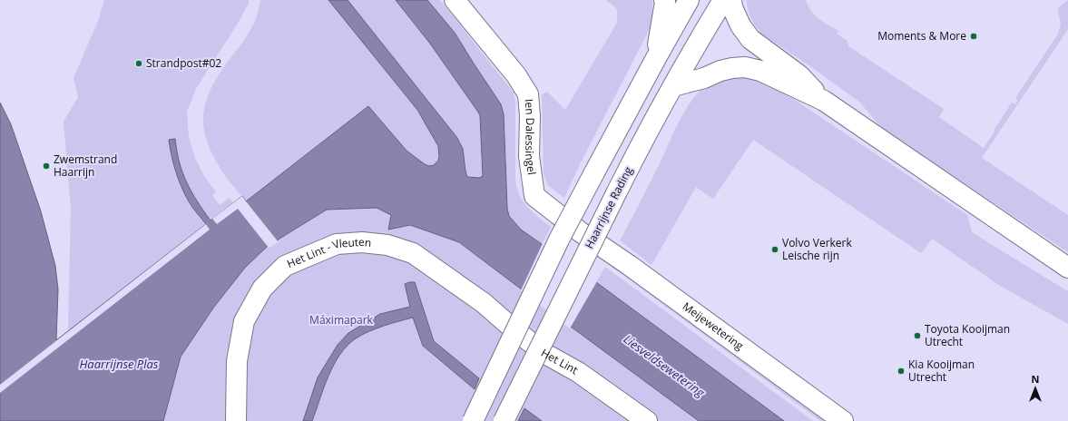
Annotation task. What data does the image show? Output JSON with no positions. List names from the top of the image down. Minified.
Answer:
{"streets":{"main road":["Ien Dalessingel","Haarrijnse Rading","Het Lint - Vleuten","Meijewetering","Het Lint"]},"crossings":[["Ien Dalessingel","Meijewetering"],["Het Lint - Vleuten","Het Lint"]],"water":["Haarrijnse Plas","Liesveldsewetering"],"parks":["Máximapark"],"places":["Moments & More","Strandpost#02","Zwemstrand Haarrijn","Volvo Verkerk Leische rijn","Toyota Kooijman Utrecht","Kia Kooijman Utrecht"],"north":"top"}
